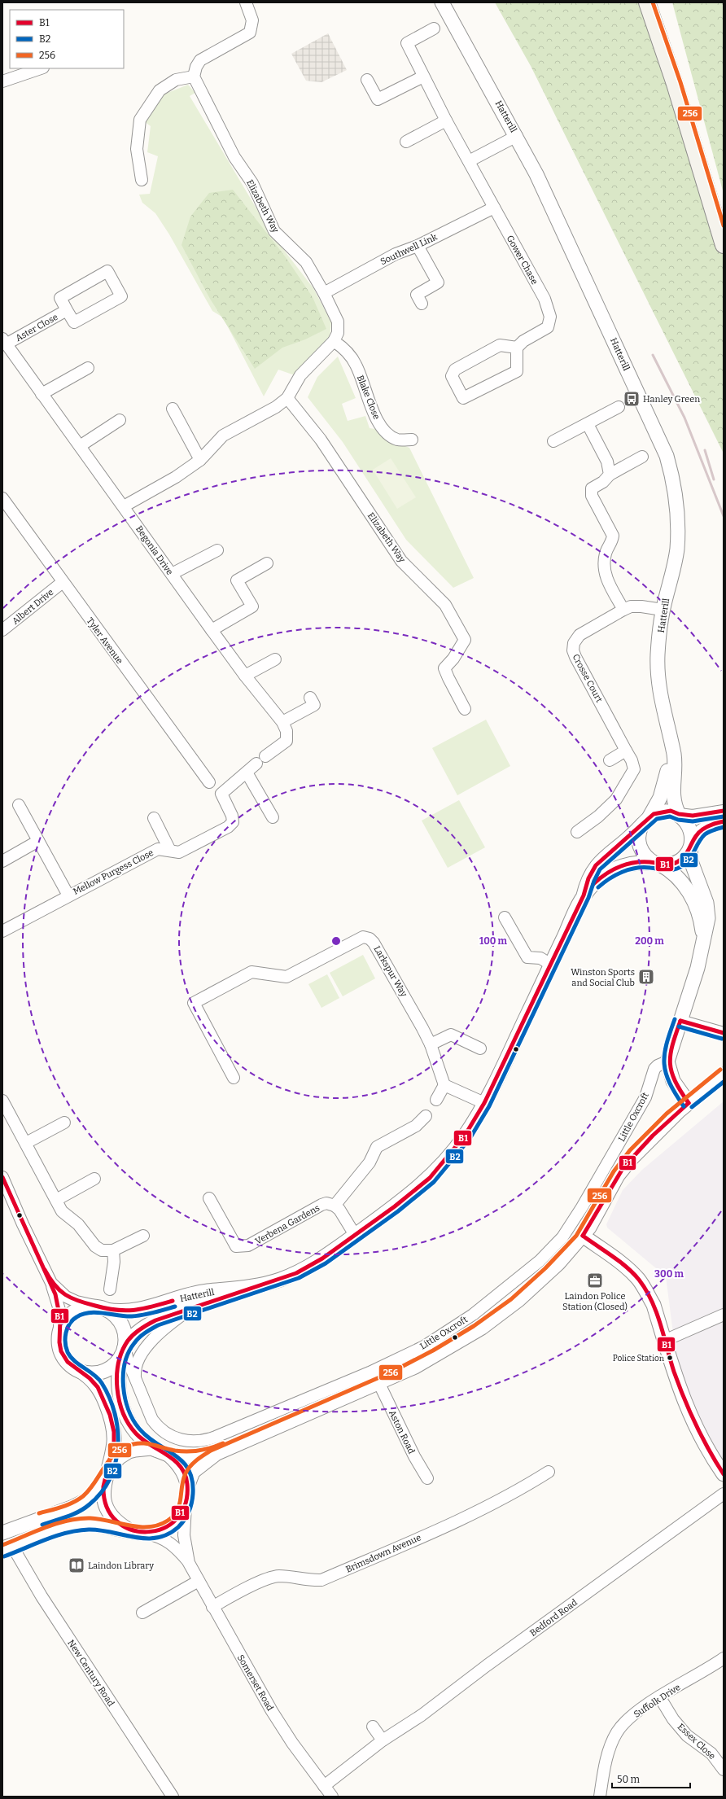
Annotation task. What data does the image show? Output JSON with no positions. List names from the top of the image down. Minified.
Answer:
{"streets":{"street":["Hatterill","Elizabeth Way","Southwell Link","Gower Chase","Aster Close","Blake Close","Begonia Drive","Albert Drive","Tyler Avenue","Crosse Court","Mellow Purgess Close","Larkspur Way","Little Oxcroft","Verbena Gardens","Aston Road","Brimsdown Avenue","Bedford Road","New Century Road","Somerset Road","Suffolk Drive","Essex Close"]},"crossings":[["Hatterill","Crosse Court"],["Hatterill","Little Oxcroft"],["Elizabeth Way","Southwell Link"],["Elizabeth Way","Blake Close"],["Southwell Link","Gower Chase"],["Aster Close","Begonia Drive"],["Albert Drive","Tyler Avenue"],["Brimsdown Avenue","Somerset Road"],["Bedford Road","Somerset Road"],["Suffolk Drive","Essex Close"]],"places":{"bus stop":["Hanley Green"],"building":["Winston Sports and Social Club"],"office":["Laindon Police Station (Closed)"],"other":["Police Station"],"library":["Laindon Library"]},"lines":["transit line 256","transit line B1","transit line B2"],"legend":["B1","B2","256"],"scale_bar":"50 m","rings":["100 m","200 m","300 m"]}
